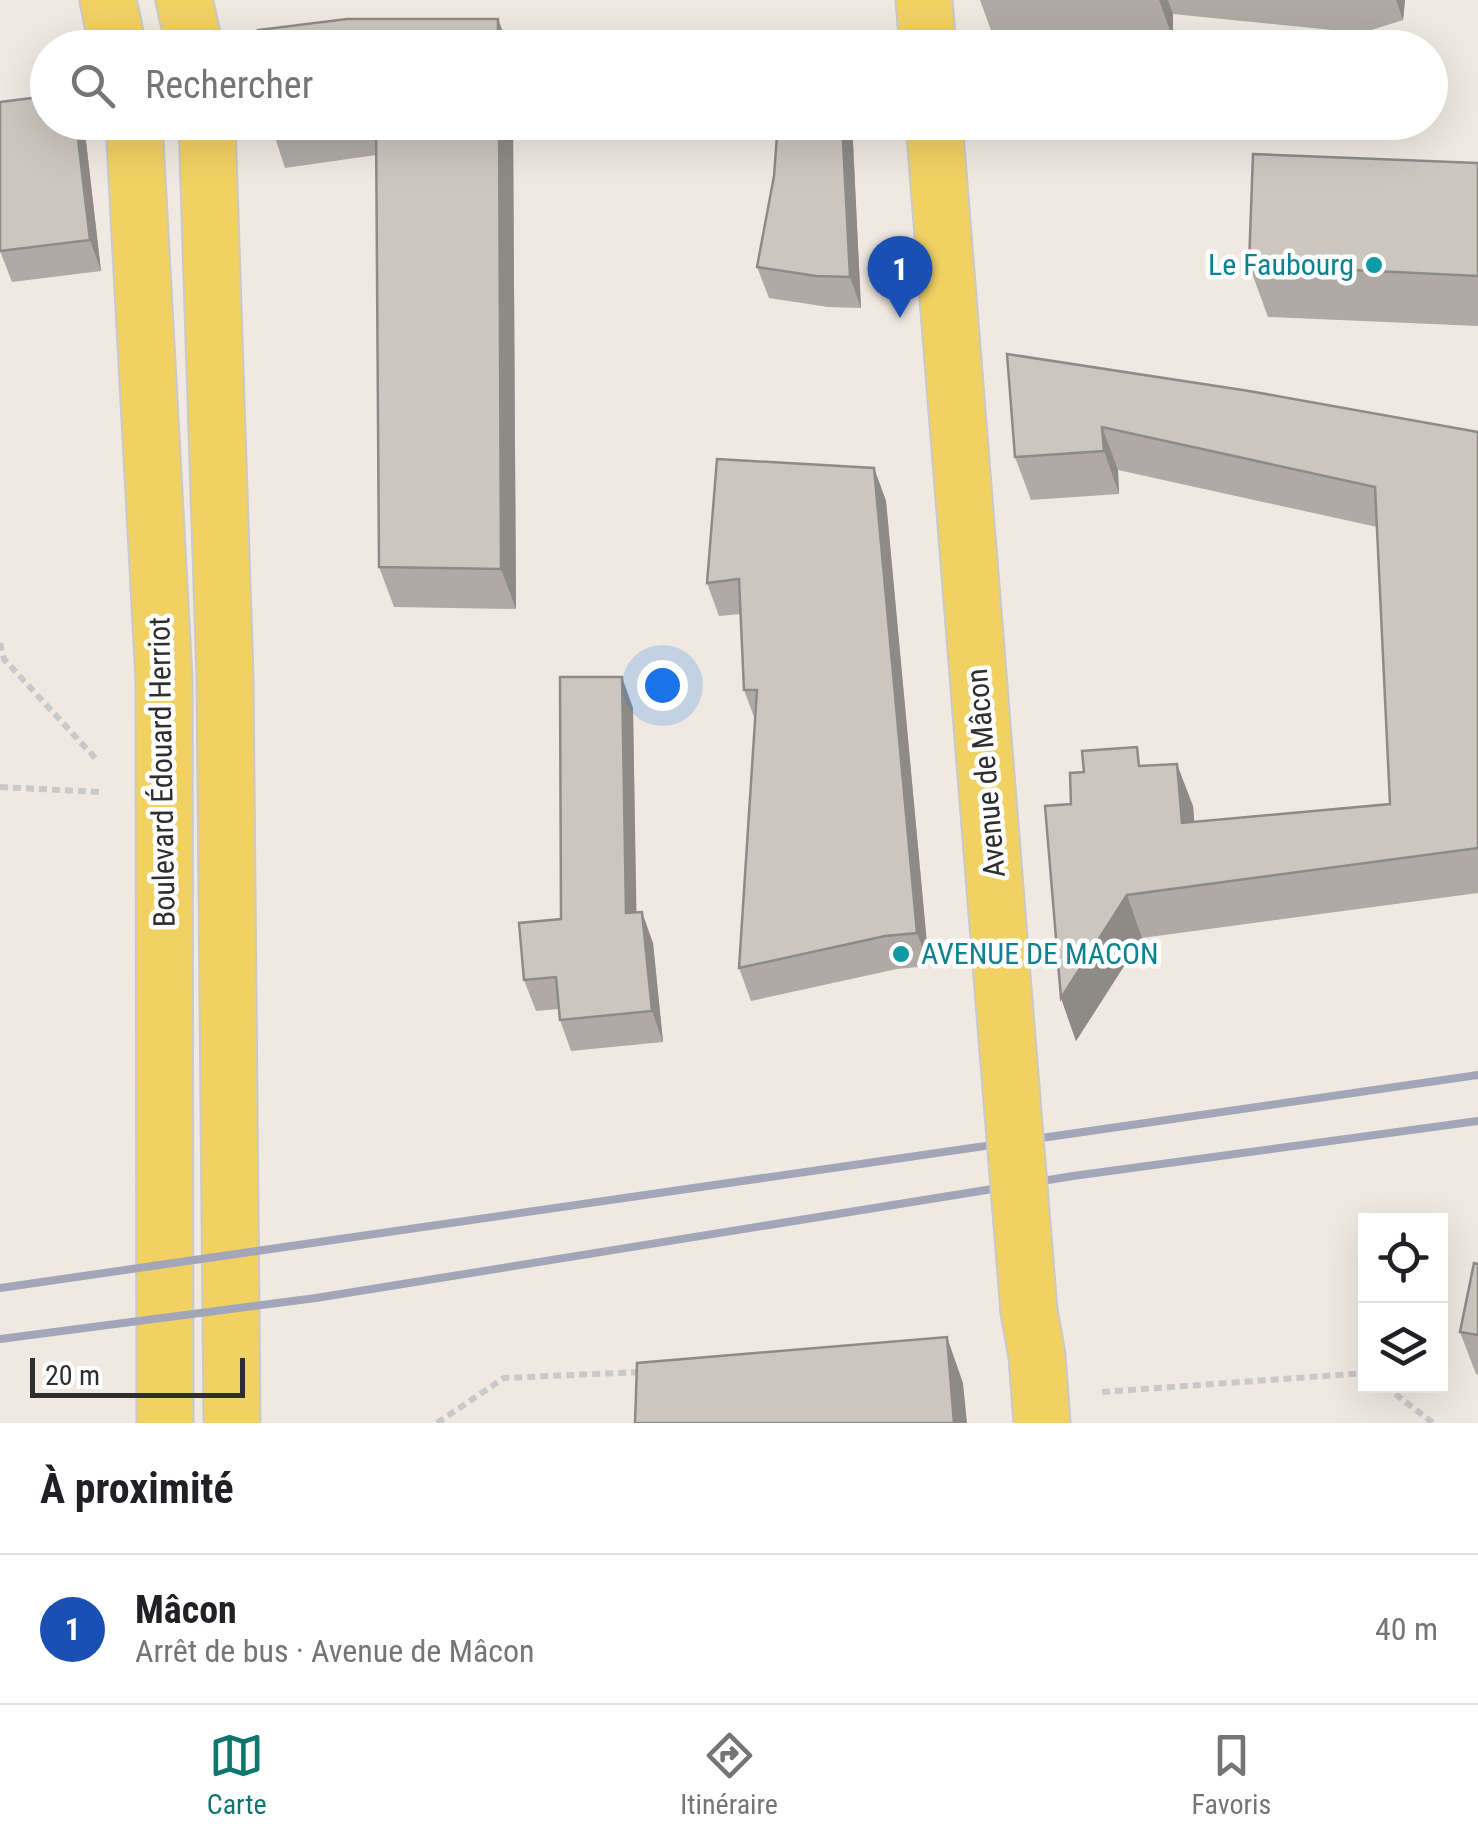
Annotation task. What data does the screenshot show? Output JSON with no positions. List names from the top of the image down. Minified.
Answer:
{"streets":{"main road":["Boulevard Édouard Herriot","Avenue de Mâcon"]},"places":["Le Faubourg","AVENUE DE MACON"],"scale_bar":"20 m","page":{"search":"Rechercher","pins":"1","scale":"20 m","heading":"À proximité","list":[{"mark":"1","name":"Mâcon","note":"Arrêt de bus · Avenue de Mâcon","value":"40 m"}],"nav":["Carte","Itinéraire","Favoris"]}}
